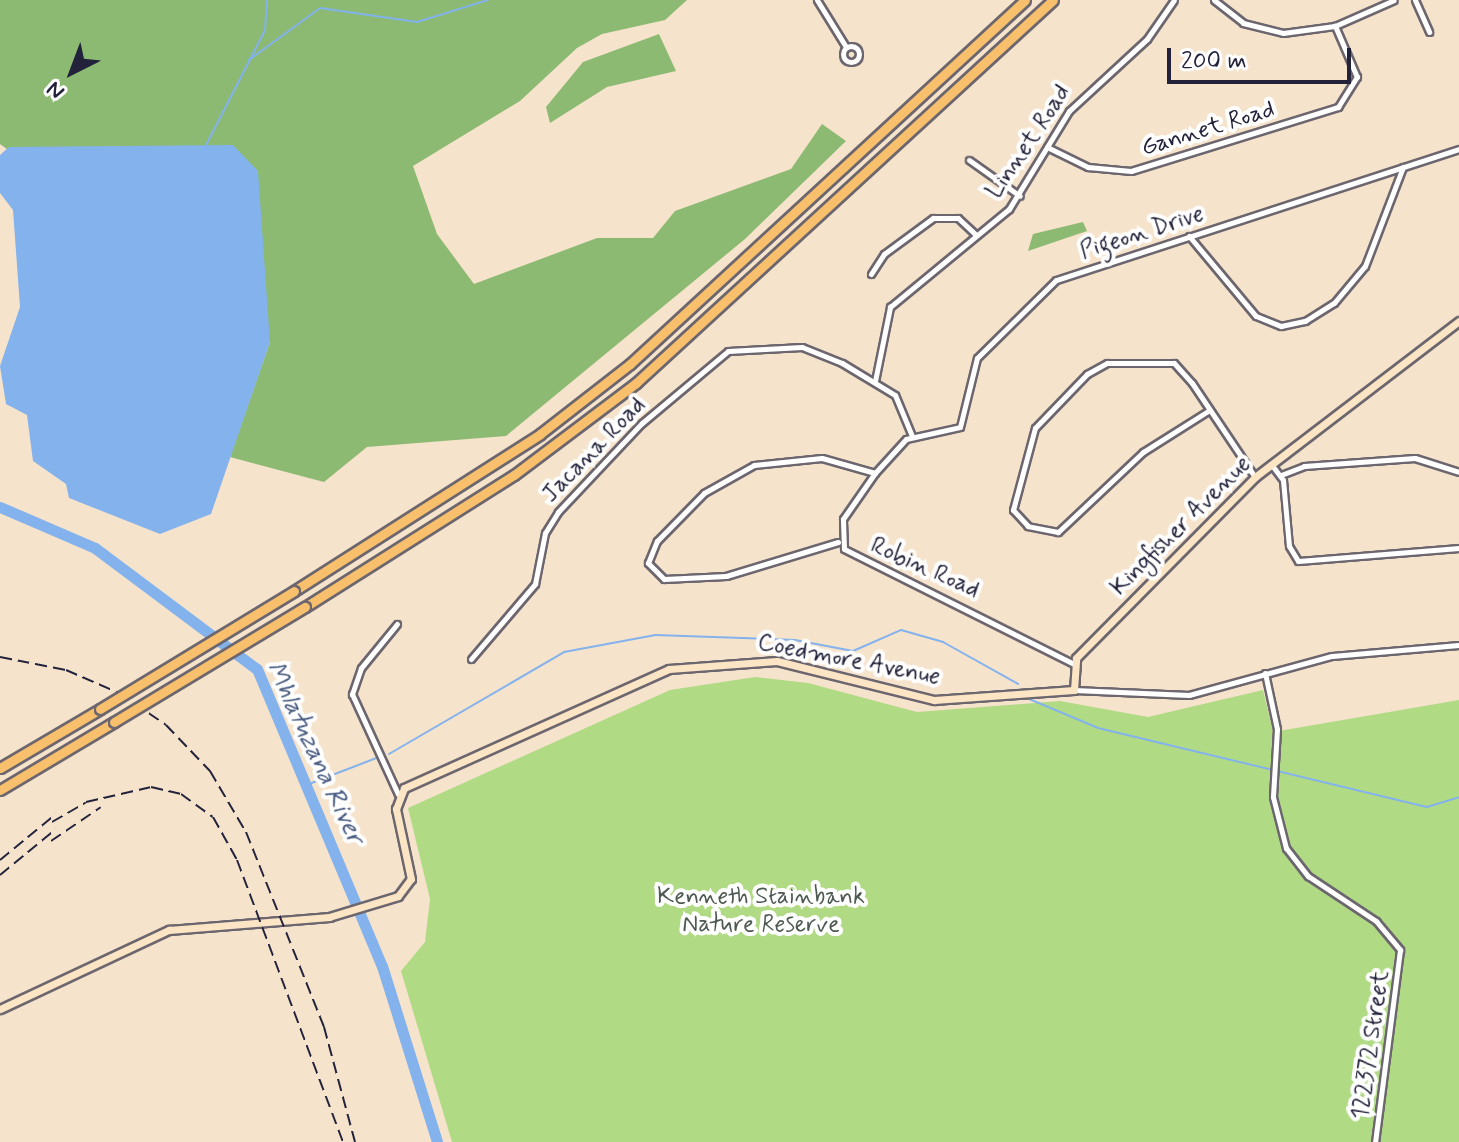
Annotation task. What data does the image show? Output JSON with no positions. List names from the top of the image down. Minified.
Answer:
{"streets":{"street":["Gannet Road","Linnet Road","Pigeon Drive","Jacana Road","Kingfisher Avenue","Robin Road","Coedmore Avenue","122372 Street"]},"crossings":[["Gannet Road","Linnet Road"],["Linnet Road","Jacana Road"],["Pigeon Drive","Robin Road"],["Kingfisher Avenue","Robin Road"],["Coedmore Avenue","122372 Street"]],"water":["Mhlatuzana River"],"parks":["Kenneth Stainbank Nature Reserve"],"scale_bar":"200 m","north":"bottom left"}
